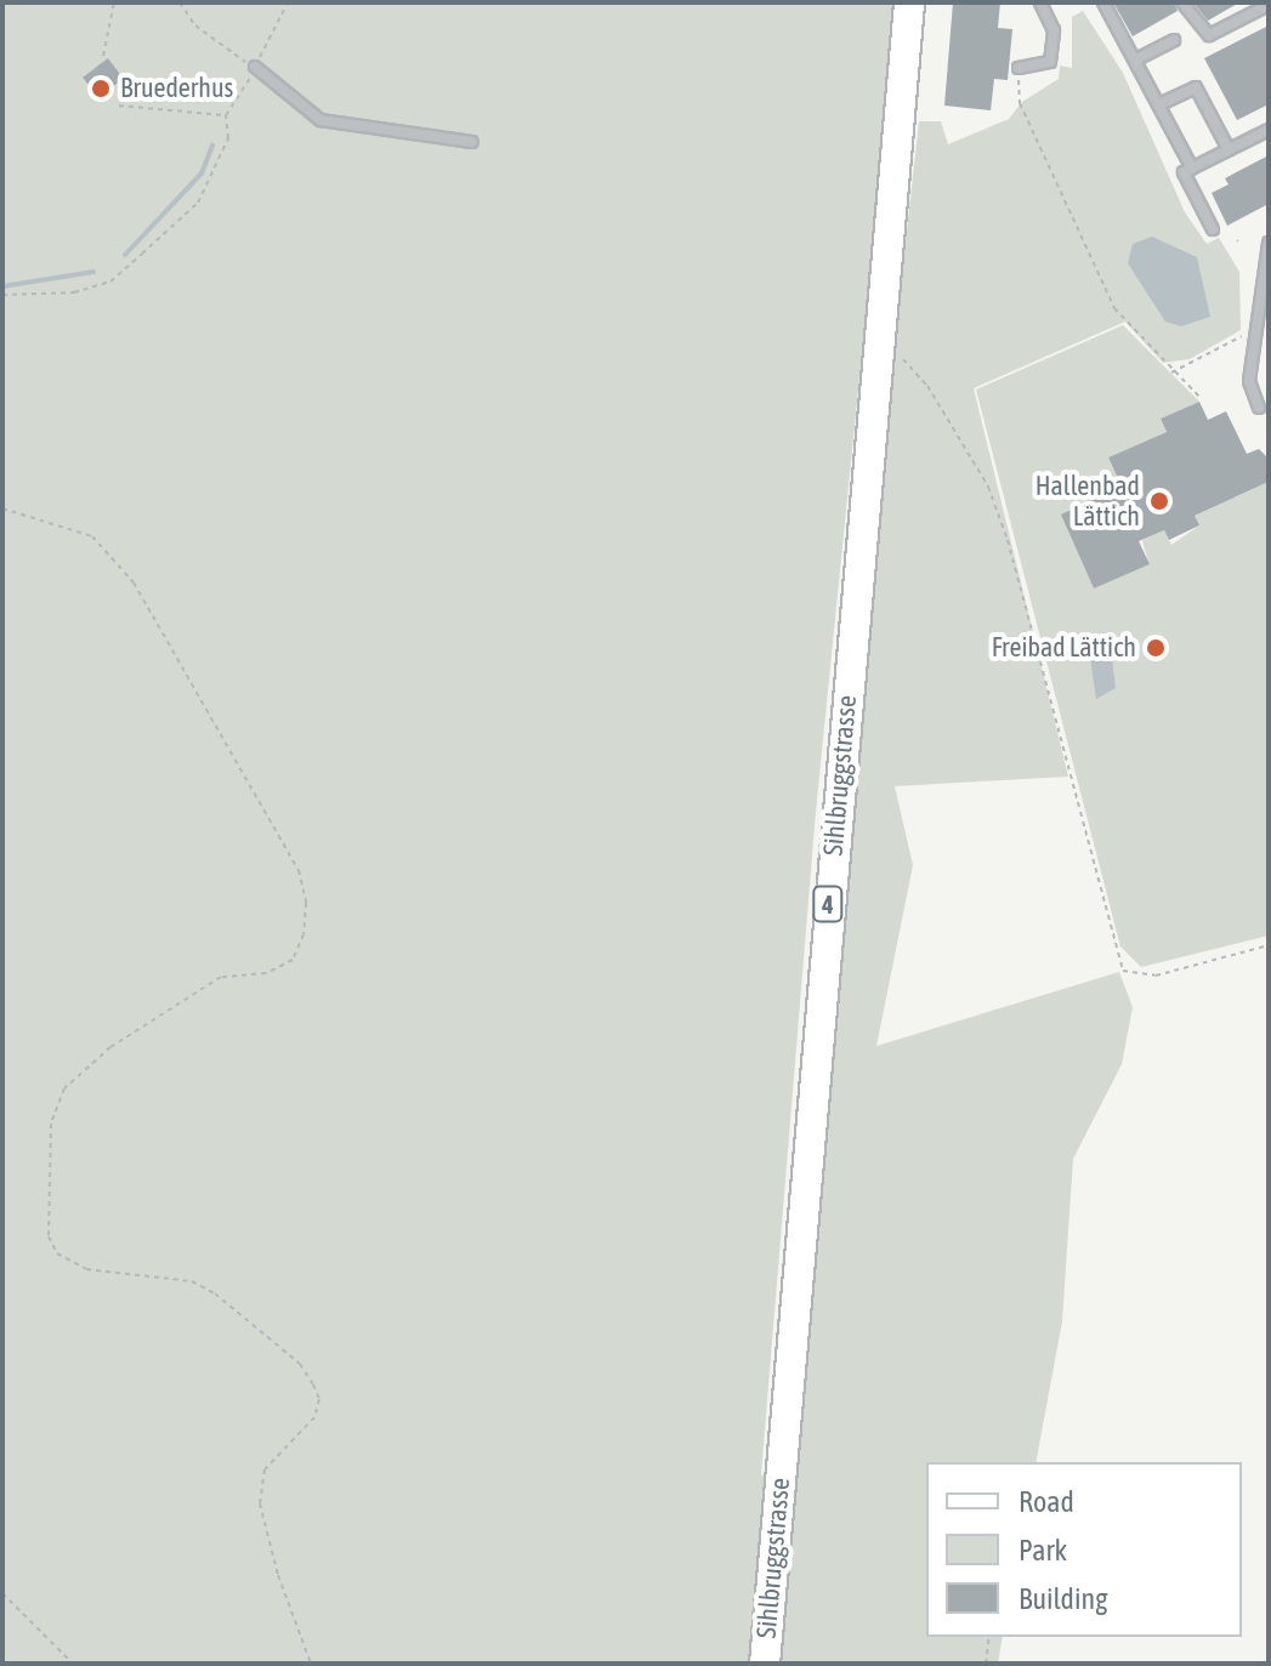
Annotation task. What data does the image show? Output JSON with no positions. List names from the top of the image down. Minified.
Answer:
{"streets":{"main road":["Sihlbruggstrasse","4"]},"places":["Bruederhus","Hallenbad Lättich","Freibad Lättich"],"legend":["Road","Park","Building"]}
